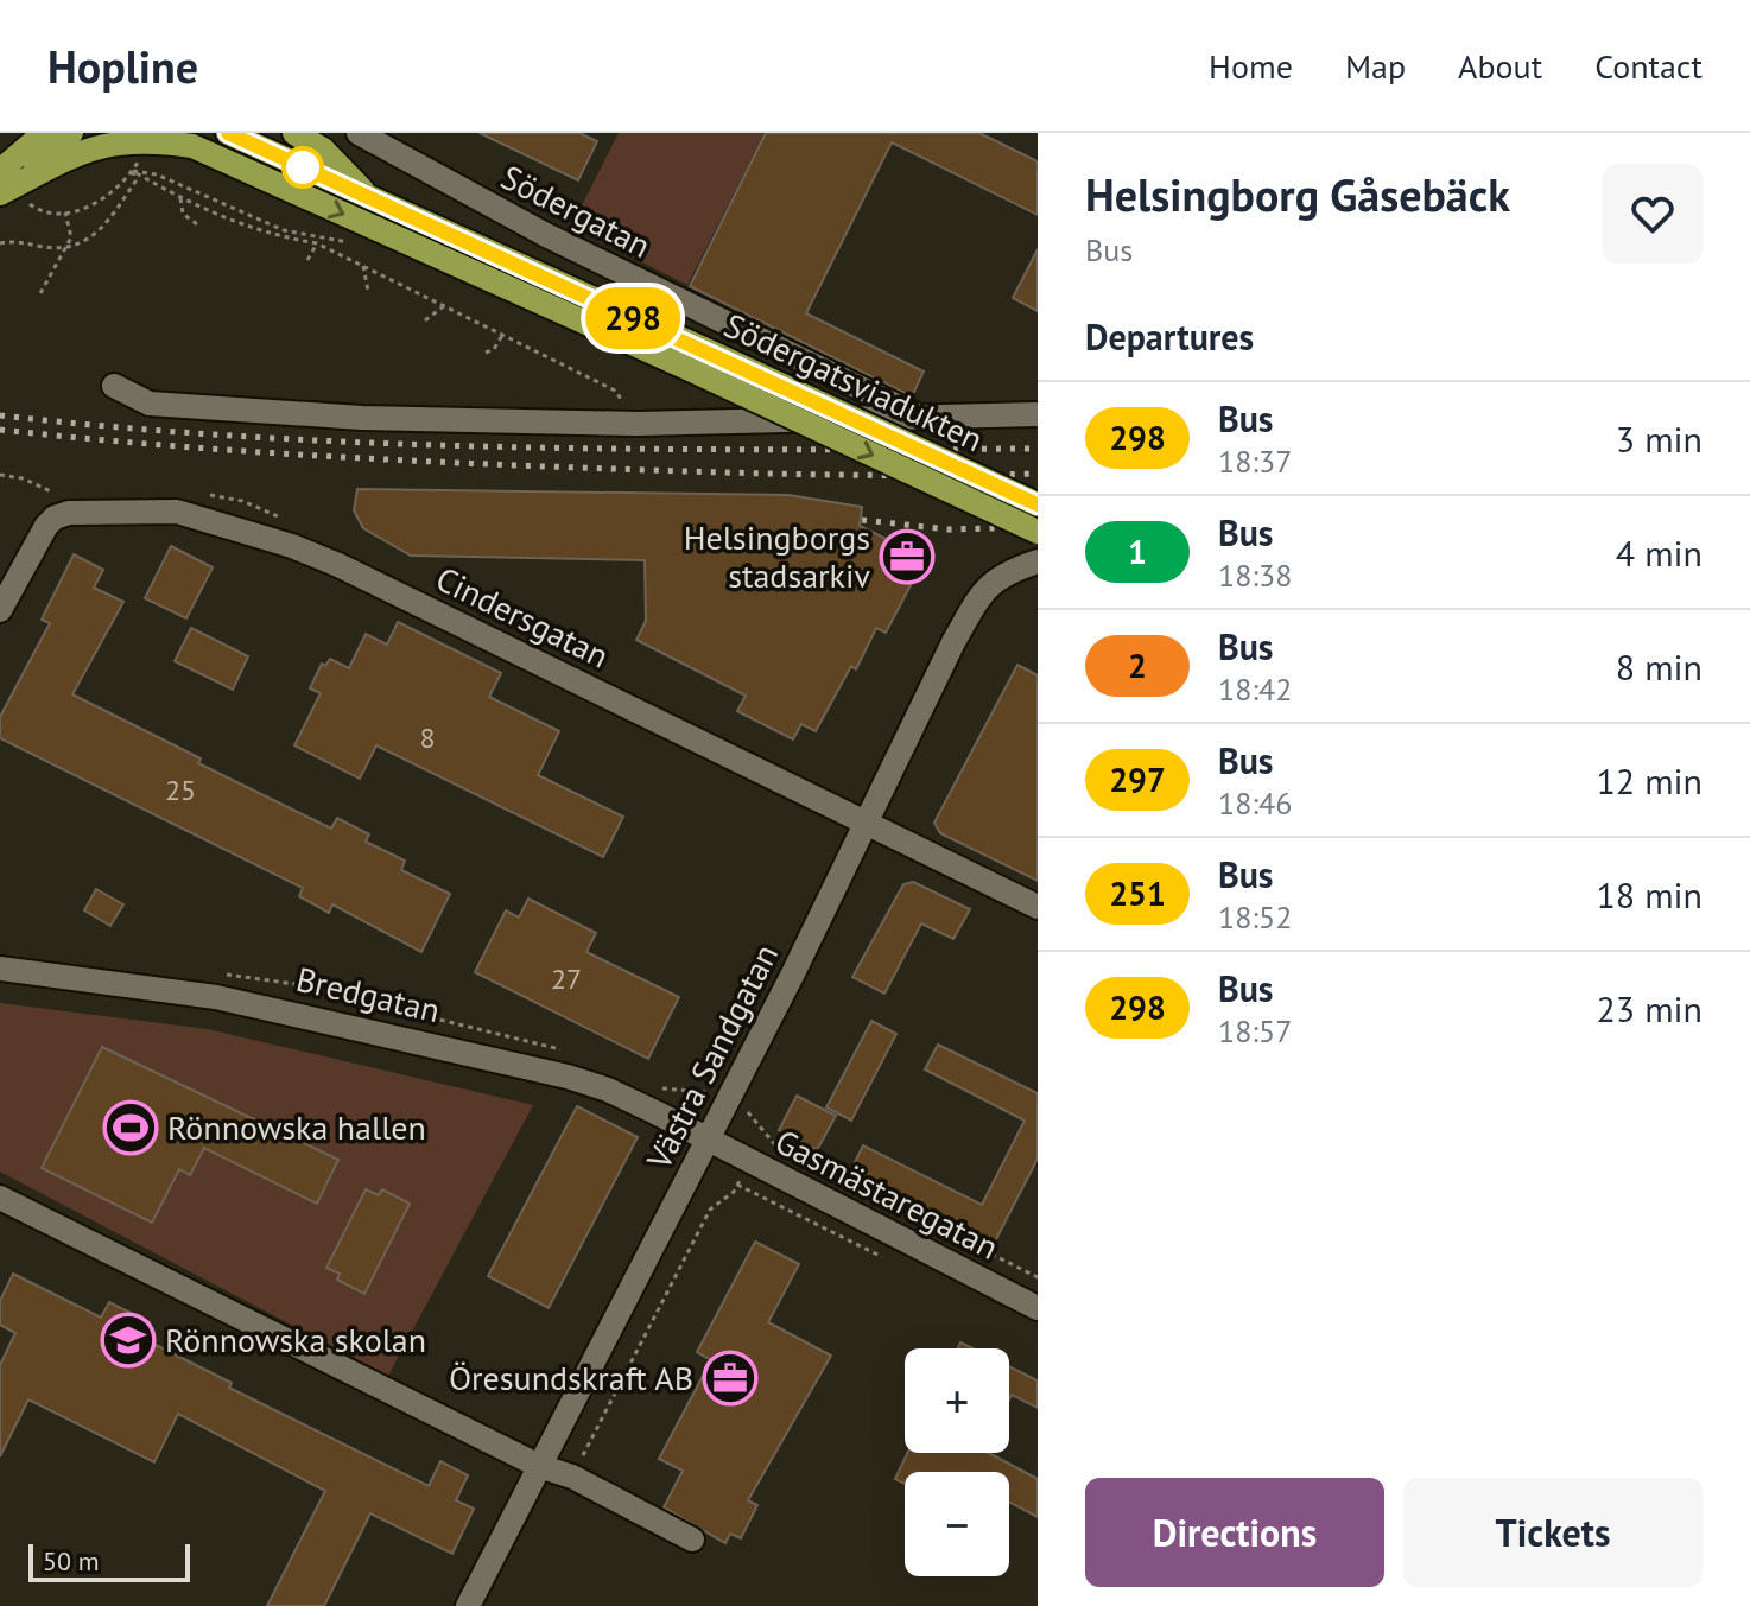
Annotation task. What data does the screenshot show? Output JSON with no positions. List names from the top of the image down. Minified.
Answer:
{"streets":{"main road":["Södergatsviadukten"],"street":["Södergatan","Cindersgatan","Bredgatan","Västra Sandgatan","Gasmästaregatan"]},"crossings":[["Cindersgatan","Västra Sandgatan"],["Bredgatan","Västra Sandgatan"],["Bredgatan","Gasmästaregatan"],["Västra Sandgatan","Gasmästaregatan"]],"places":{"office":["Helsingborgs stadsarkiv","Öresundskraft AB"],"sports":["Rönnowska hallen"],"school or university":["Rönnowska skolan"]},"lines":["bus line 298"],"house_numbers":["8","25","27"],"scale_bar":"50 m","page":{"header":"Hopline","nav":["Home","Map","About","Contact"],"on_map":"298","heading":[["Helsingborg Gåsebäck","Bus"],"Departures"],"list":[{"mark":"298","name":"Bus","note":"18:37","value":"3 min"},{"mark":"1","name":"Bus","note":"18:38","value":"4 min"},{"mark":"2","name":"Bus","note":"18:42","value":"8 min"},{"mark":"297","name":"Bus","note":"18:46","value":"12 min"},{"mark":"251","name":"Bus","note":"18:52","value":"18 min"},{"mark":"298","name":"Bus","note":"18:57","value":"23 min"}],"map_buttons":["+","−"],"buttons":["Directions","Tickets"],"scale":"50 m"}}
